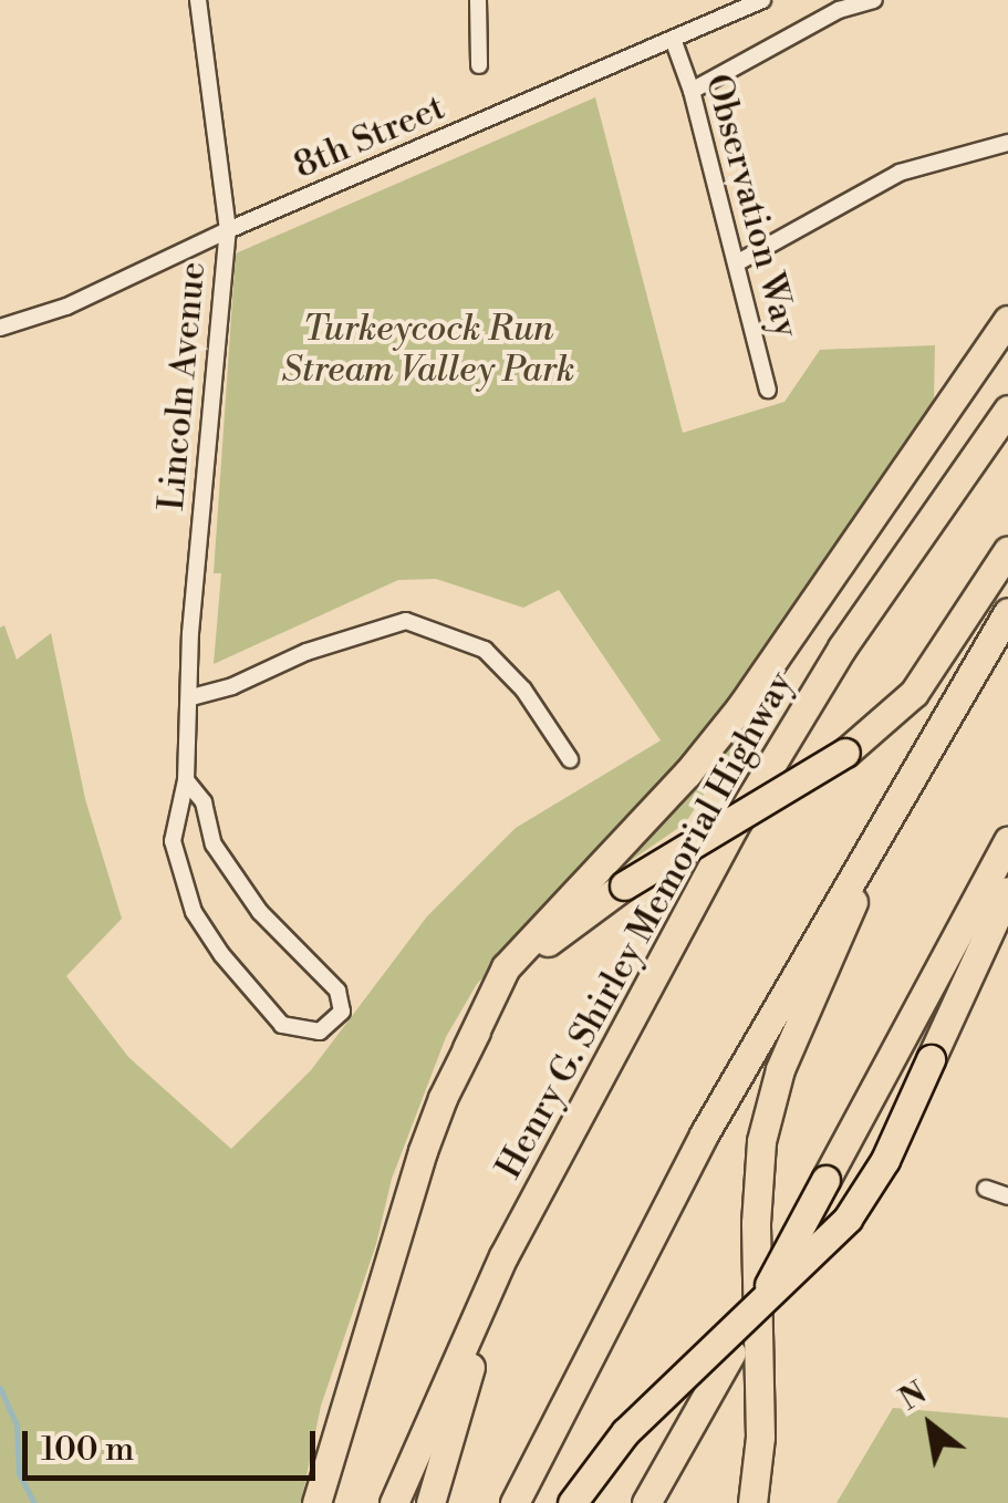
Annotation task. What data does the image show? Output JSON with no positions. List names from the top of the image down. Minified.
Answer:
{"streets":{"highway":["Henry G. Shirley Memorial Highway"],"street":["8th Street","Observation Way","Lincoln Avenue"]},"crossings":[["8th Street","Observation Way"],["8th Street","Lincoln Avenue"]],"parks":["Turkeycock Run Stream Valley Park"],"scale_bar":"100 m","north":"top left"}
